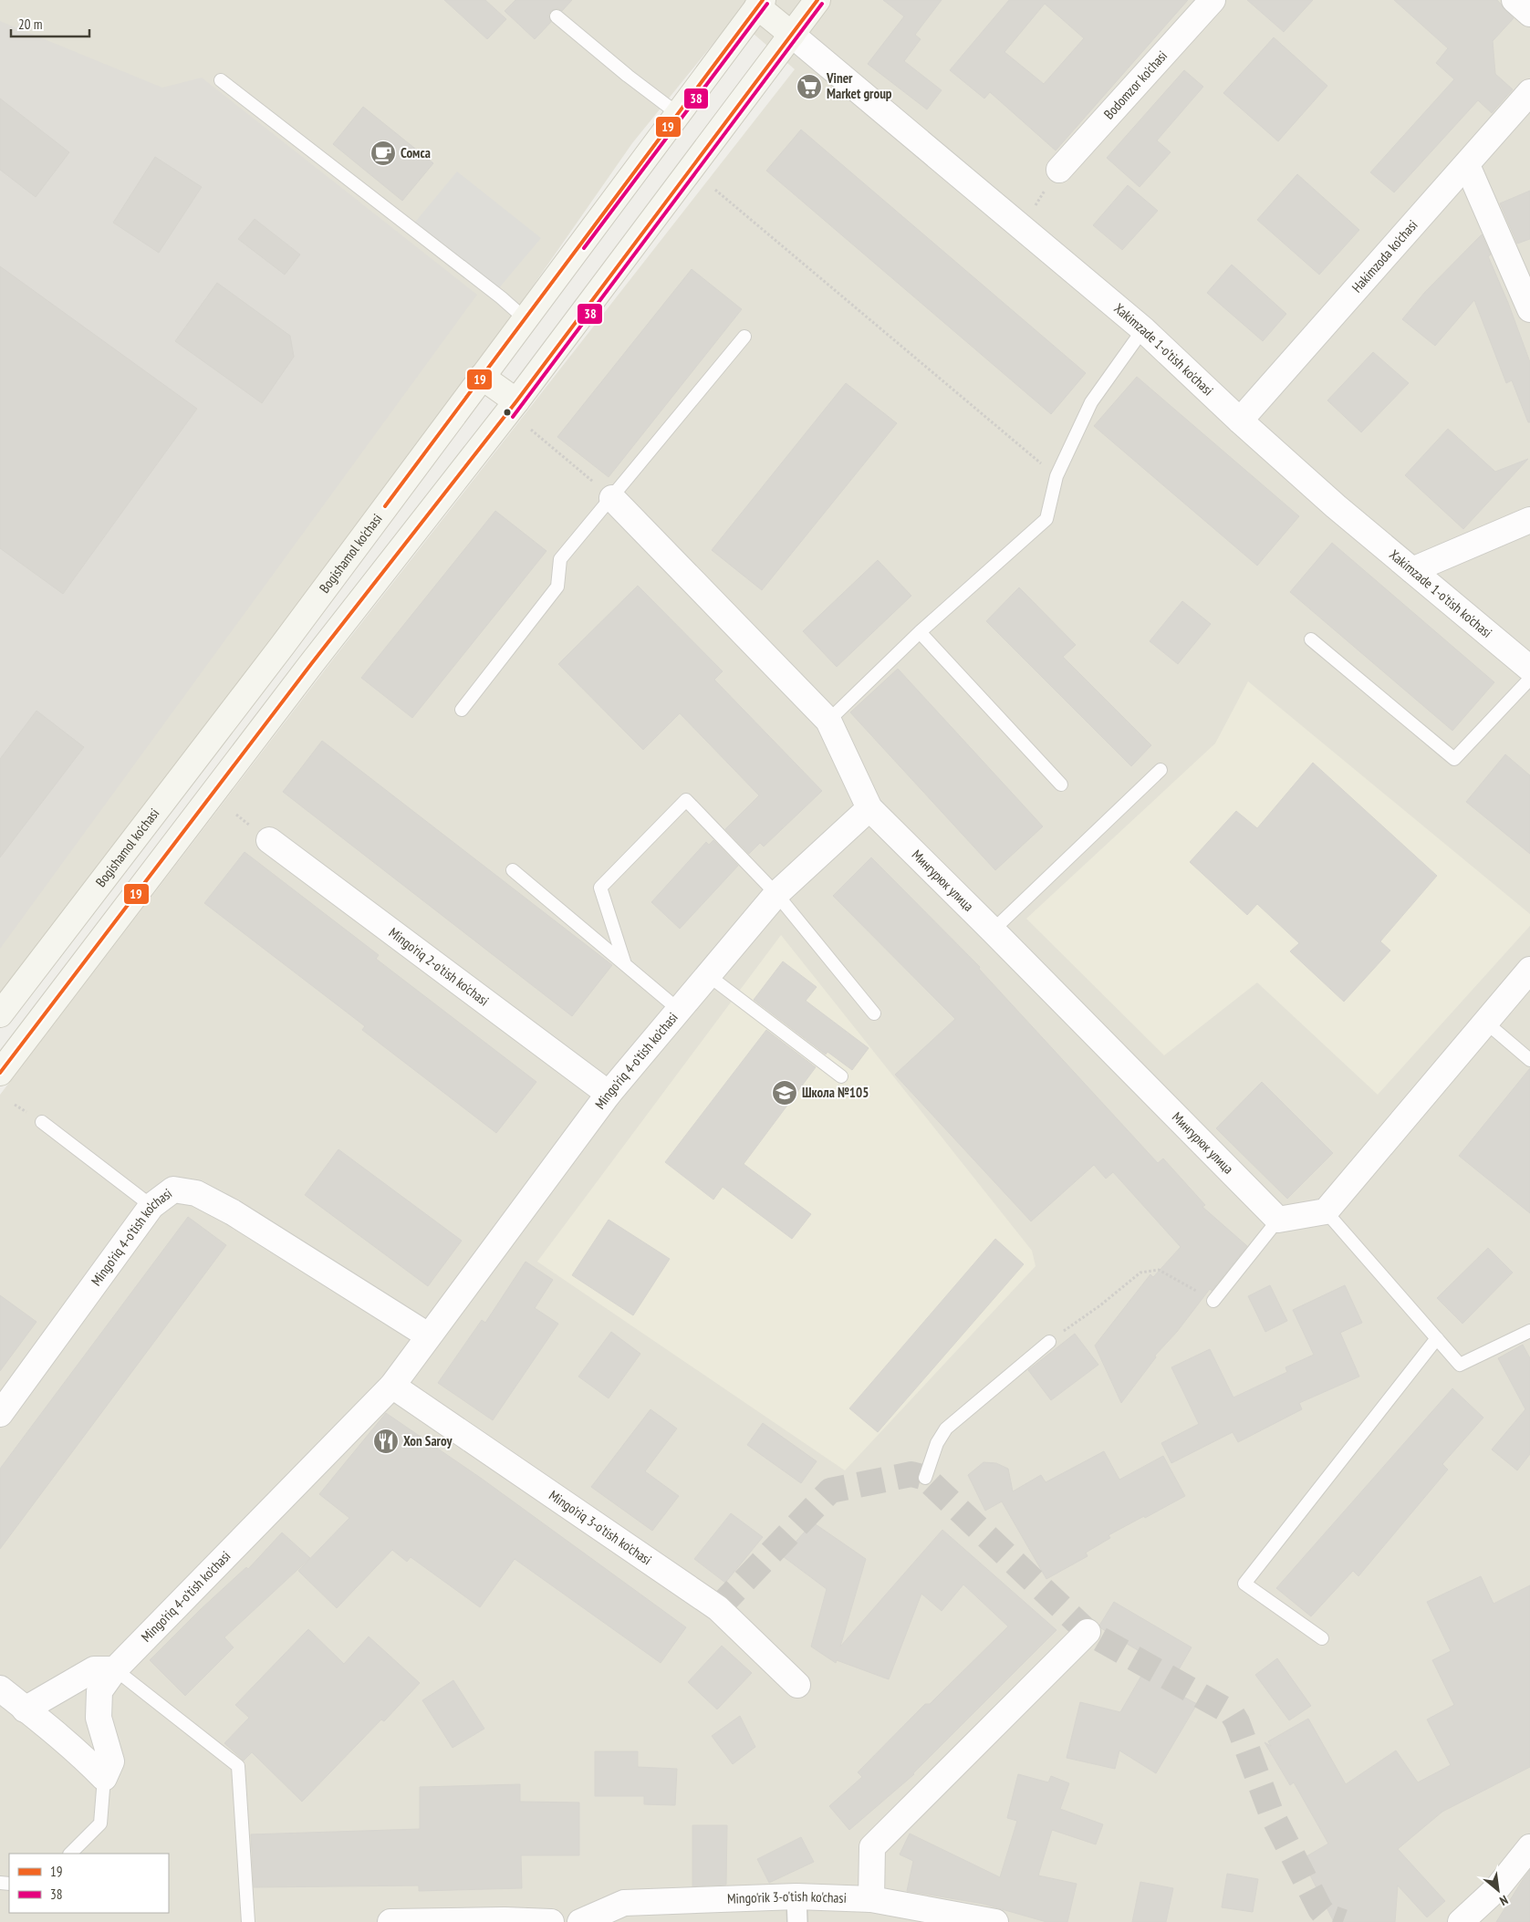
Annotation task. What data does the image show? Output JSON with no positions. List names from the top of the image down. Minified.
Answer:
{"streets":{"main road":["Bogishamol ko'chasi"],"street":["Bodomzor ko'chasi","Hakimzoda ko'chasi","Xakimzade 1-o'tish ko'chasi","Мингурюк улица","Mingo'riq 2-o'tish ko'chasi","Mingo'riq 4-o'tish ko'chasi","Mingo'riq 3-o'tish ko'chasi","Mingo'rik 3-o'tish ko'chasi"]},"crossings":[["Hakimzoda ko'chasi","Xakimzade 1-o'tish ko'chasi"],["Мингурюк улица","Mingo'riq 4-o'tish ko'chasi"],["Mingo'riq 2-o'tish ko'chasi","Mingo'riq 4-o'tish ko'chasi"],["Mingo'riq 4-o'tish ko'chasi","Mingo'riq 3-o'tish ko'chasi"]],"places":{"supermarket":["Viner Market group"],"cafe":["Сомса"],"school or university":["Школа №105"],"restaurant":["Xon Saroy"]},"lines":["transit line 19","transit line 38"],"legend":["19","38"],"scale_bar":"20 m","north":"bottom right"}
